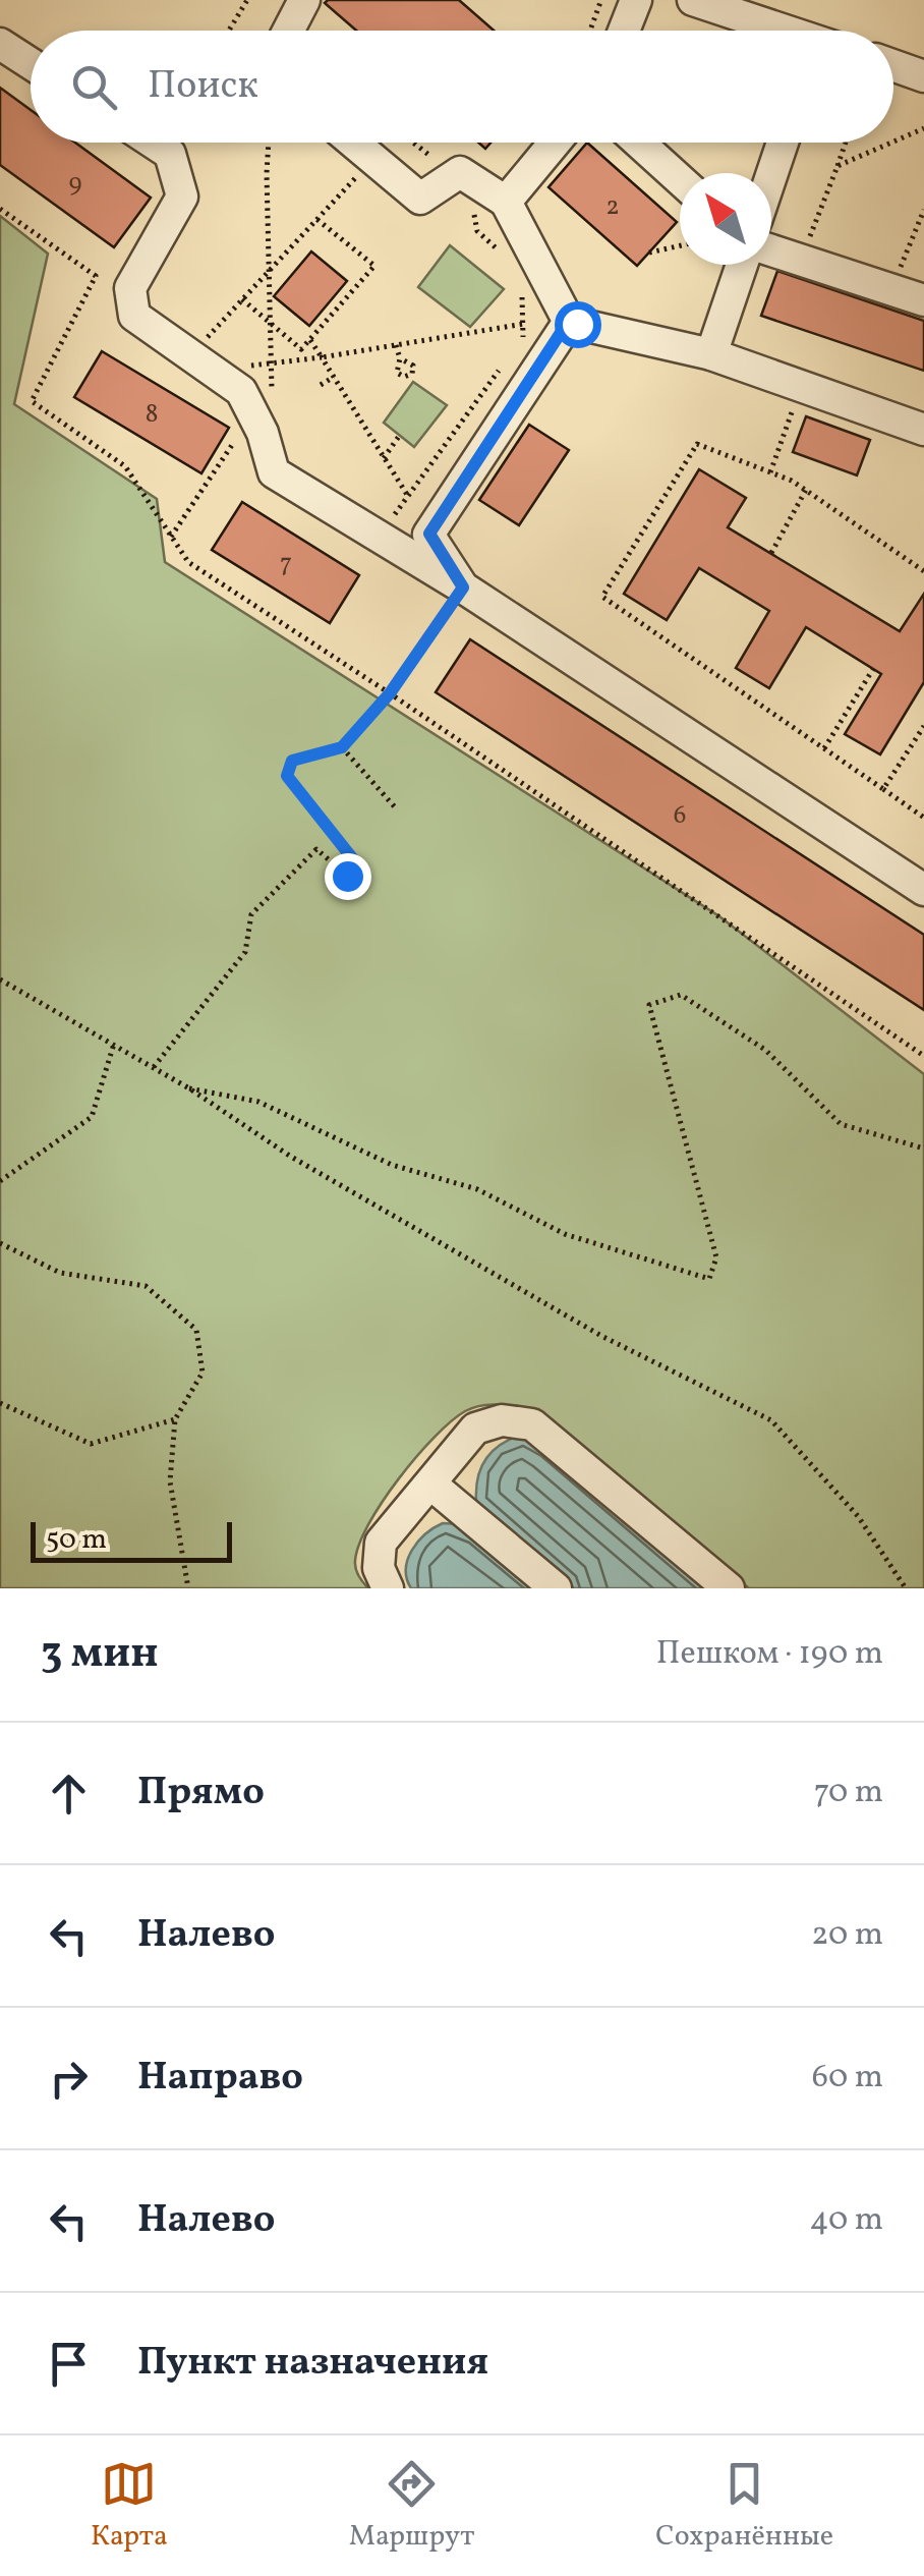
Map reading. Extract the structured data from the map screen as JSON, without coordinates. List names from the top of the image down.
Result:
{
  "house_numbers": [
    "9",
    "2",
    "8",
    "7",
    "6"
  ],
  "scale_bar": "50 m",
  "north": "top left",
  "page": {
    "search": "Поиск",
    "scale": "50 m",
    "heading": ["3 мин", "Пешком · 190 m"],
    "list": [
      ["Прямо", "70 m"],
      ["Налево", "20 m"],
      ["Направо", "60 m"],
      ["Налево", "40 m"],
      "Пункт назначения"
    ],
    "nav": ["Карта", "Маршрут", "Сохранённые"]
  }
}
